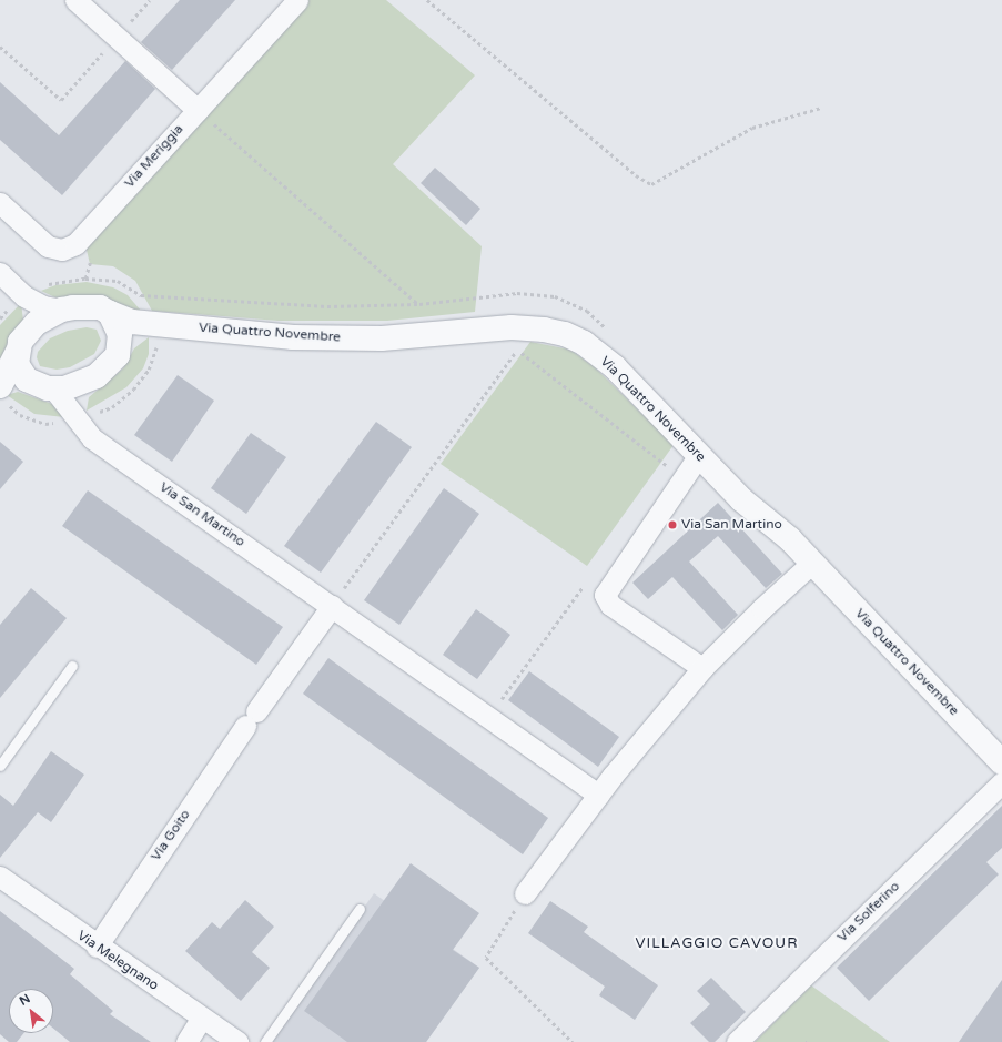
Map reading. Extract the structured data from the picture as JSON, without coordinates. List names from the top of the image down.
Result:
{
  "streets": {
    "street": [
      "Via Meriggia",
      "Via Quattro Novembre",
      "Via San Martino",
      "Via Goito",
      "Via Solferino",
      "Via Melegnano"
    ]
  },
  "crossings": [
    ["Via Quattro Novembre", "Via San Martino"],
    ["Via San Martino", "Via Goito"],
    ["Via Goito", "Via Melegnano"]
  ],
  "districts": ["VILLAGGIO CAVOUR"],
  "places": ["Via San Martino"],
  "north": "top left"
}
